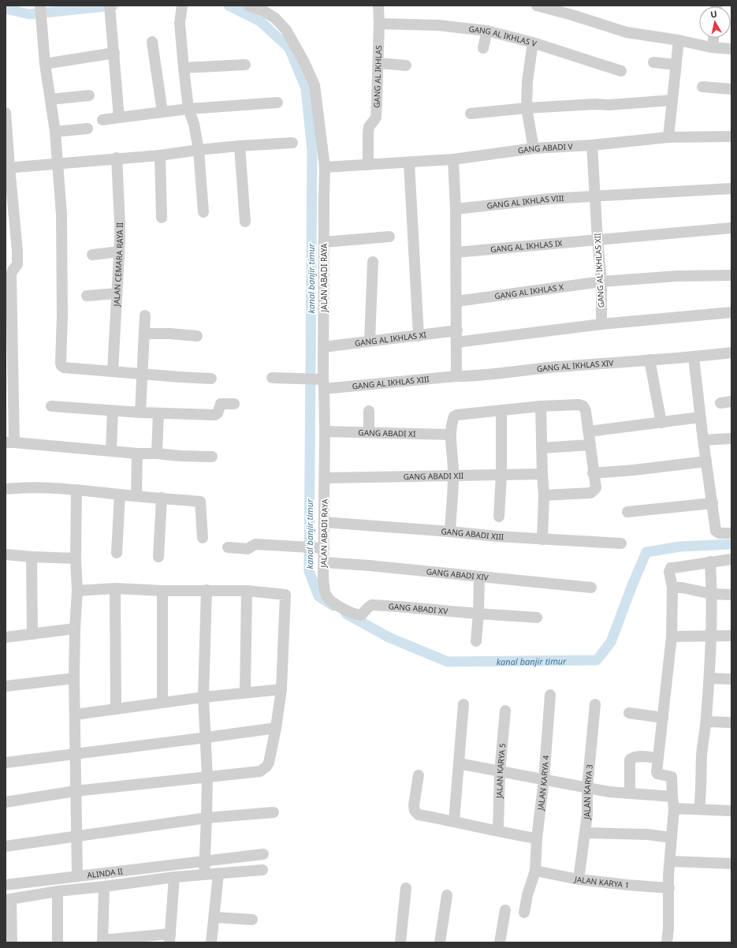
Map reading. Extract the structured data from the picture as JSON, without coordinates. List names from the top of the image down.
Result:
{
  "streets": {
    "street": [
      "GANG AL IKHLAS V",
      "GANG AL IKHLAS",
      "GANG ABADI V",
      "GANG AL IKHLAS VIII",
      "GANG AL IKHLAS IX",
      "JALAN CEMARA RAYA II",
      "GANG AL IKHLAS XII",
      "JALAN ABADI RAYA",
      "GANG AL IKHLAS X",
      "GANG AL IKHLAS XI",
      "GANG AL IKHLAS XIV",
      "GANG AL IKHLAS XIII",
      "GANG ABADI XI",
      "GANG ABADI XII",
      "GANG ABADI XIII",
      "GANG ABADI XIV",
      "GANG ABADI XV",
      "JALAN KARYA 5",
      "JALAN KARYA 4",
      "JALAN KARYA 3",
      "ALINDA II",
      "JALAN KARYA 1"
    ]
  },
  "crossings": [
    ["GANG AL IKHLAS V", "GANG AL IKHLAS"],
    ["GANG AL IKHLAS", "GANG ABADI V"],
    ["GANG ABADI V", "GANG AL IKHLAS XII"],
    ["GANG ABADI V", "JALAN ABADI RAYA"],
    ["GANG AL IKHLAS VIII", "GANG AL IKHLAS XII"],
    ["GANG AL IKHLAS IX", "GANG AL IKHLAS XII"],
    ["GANG AL IKHLAS XII", "GANG AL IKHLAS X"],
    ["JALAN ABADI RAYA", "GANG AL IKHLAS XI"],
    ["JALAN ABADI RAYA", "GANG AL IKHLAS XIII"],
    ["JALAN ABADI RAYA", "GANG ABADI XI"],
    ["JALAN ABADI RAYA", "GANG ABADI XII"],
    ["JALAN ABADI RAYA", "GANG ABADI XIII"],
    ["JALAN ABADI RAYA", "GANG ABADI XIV"],
    ["JALAN ABADI RAYA", "GANG ABADI XV"],
    ["GANG AL IKHLAS XIV", "GANG AL IKHLAS XIII"],
    ["JALAN KARYA 4", "JALAN KARYA 1"],
    ["JALAN KARYA 3", "JALAN KARYA 1"]
  ],
  "water": ["kanal banjir timur"],
  "north": "top"
}
